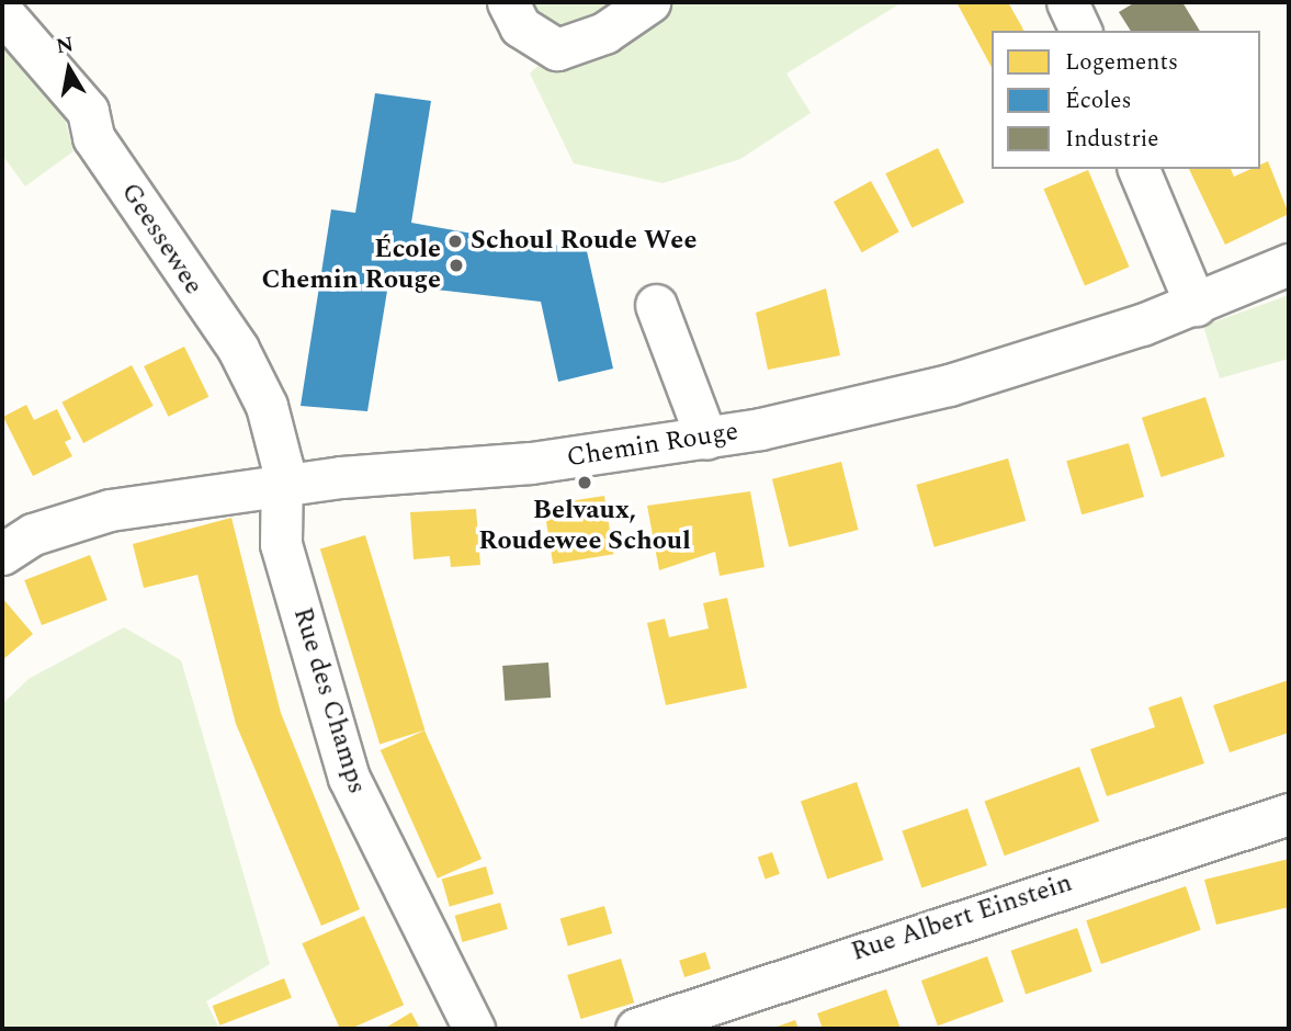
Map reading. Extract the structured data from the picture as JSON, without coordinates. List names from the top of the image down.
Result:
{
  "streets": {
    "street": [
      "Geessewee",
      "Chemin Rouge",
      "Rue des Champs",
      "Rue Albert Einstein"
    ]
  },
  "crossings": [
    ["Geessewee", "Chemin Rouge"],
    ["Geessewee", "Rue des Champs"],
    ["Chemin Rouge", "Rue des Champs"]
  ],
  "places": ["Schoul Roude Wee", "École Chemin Rouge", "Belvaux, Roudewee Schoul"],
  "legend": ["Logements", "Écoles", "Industrie"],
  "north": "top"
}
